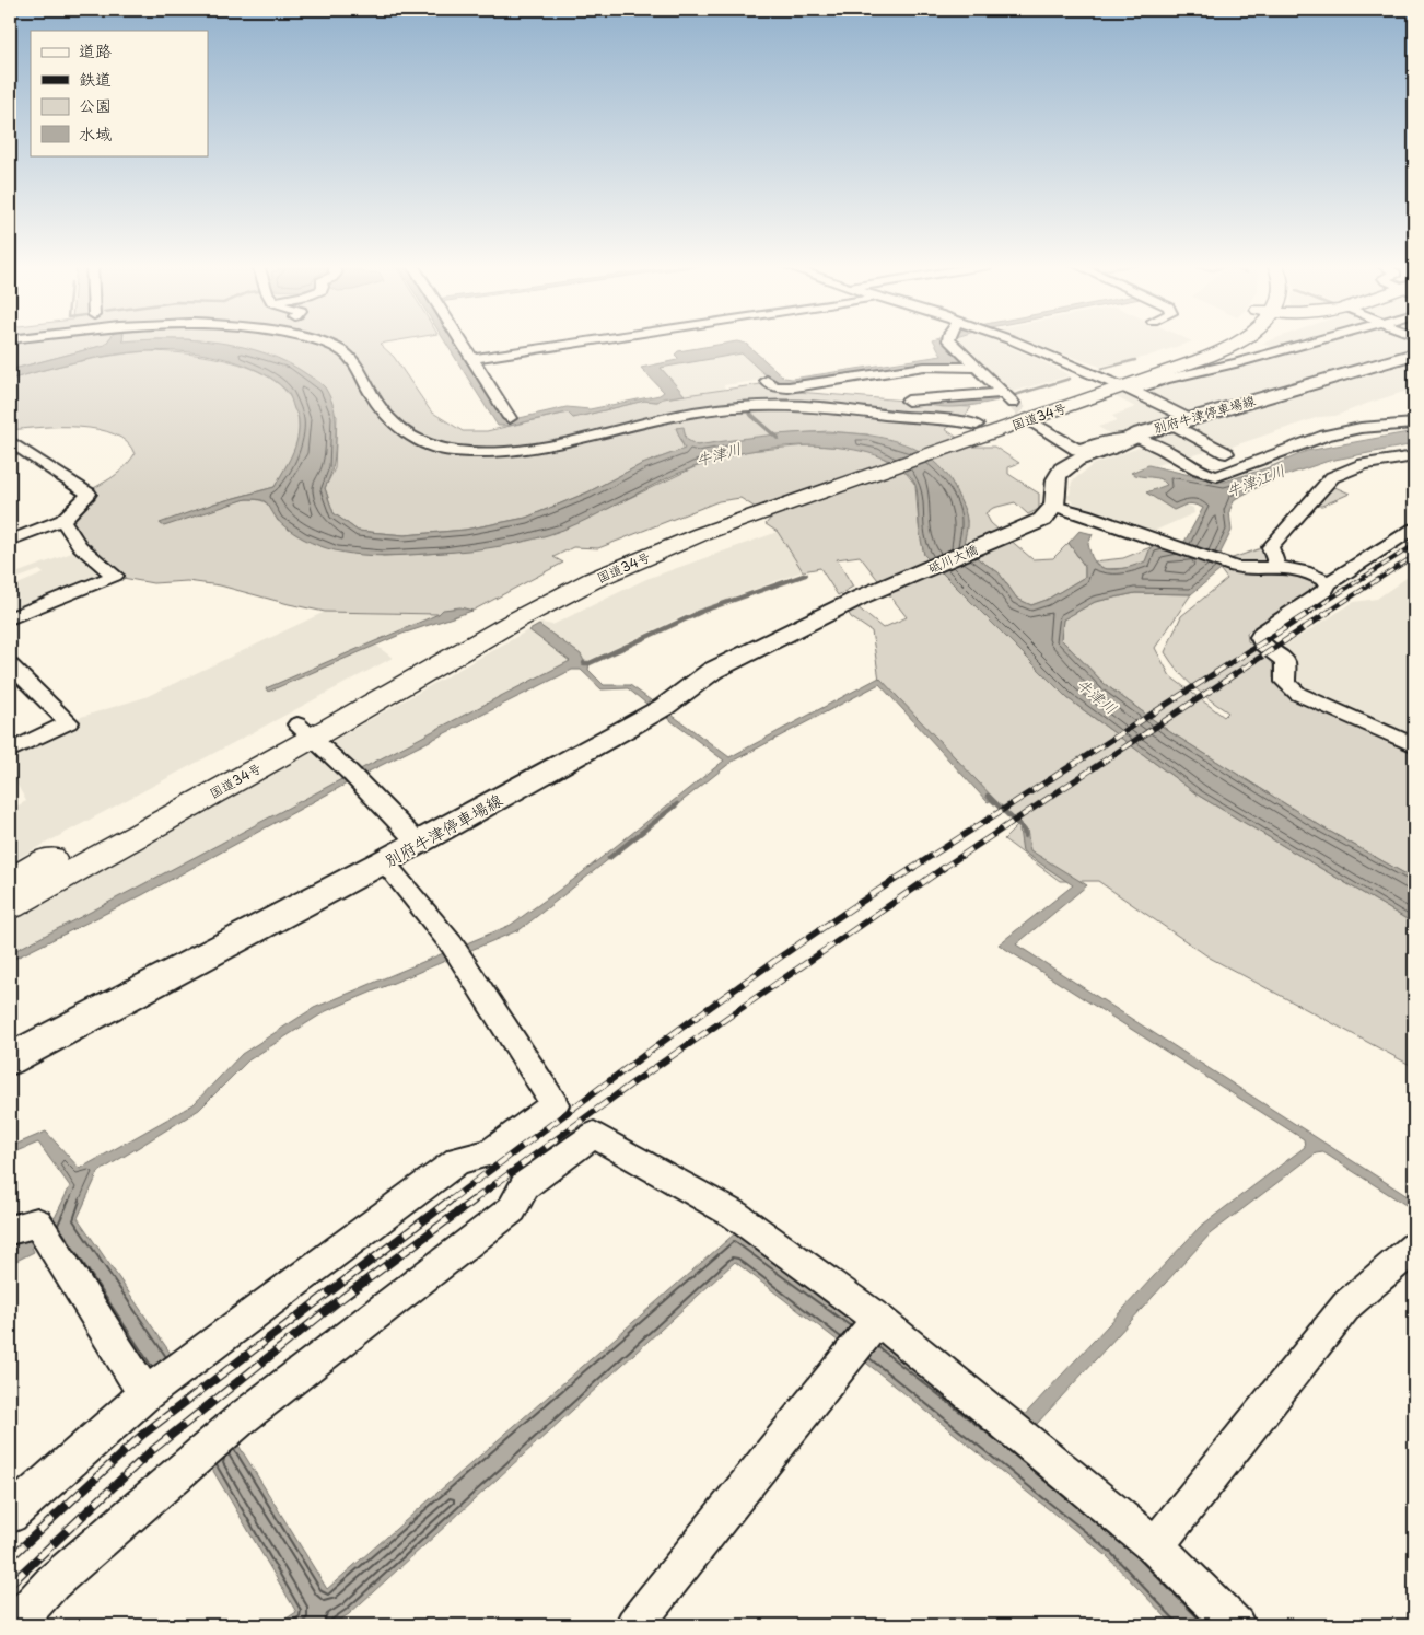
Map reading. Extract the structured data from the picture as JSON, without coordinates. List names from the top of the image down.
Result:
{
  "streets": {
    "highway": ["国道34号"],
    "main road": ["別府牛津停車場線", "砥川大橋"]
  },
  "crossings": [
    ["別府牛津停車場線", "砥川大橋"]
  ],
  "water": ["牛津川", "牛津江川"],
  "legend": [
    "道路",
    "鉄道",
    "公園",
    "水域"
  ]
}
